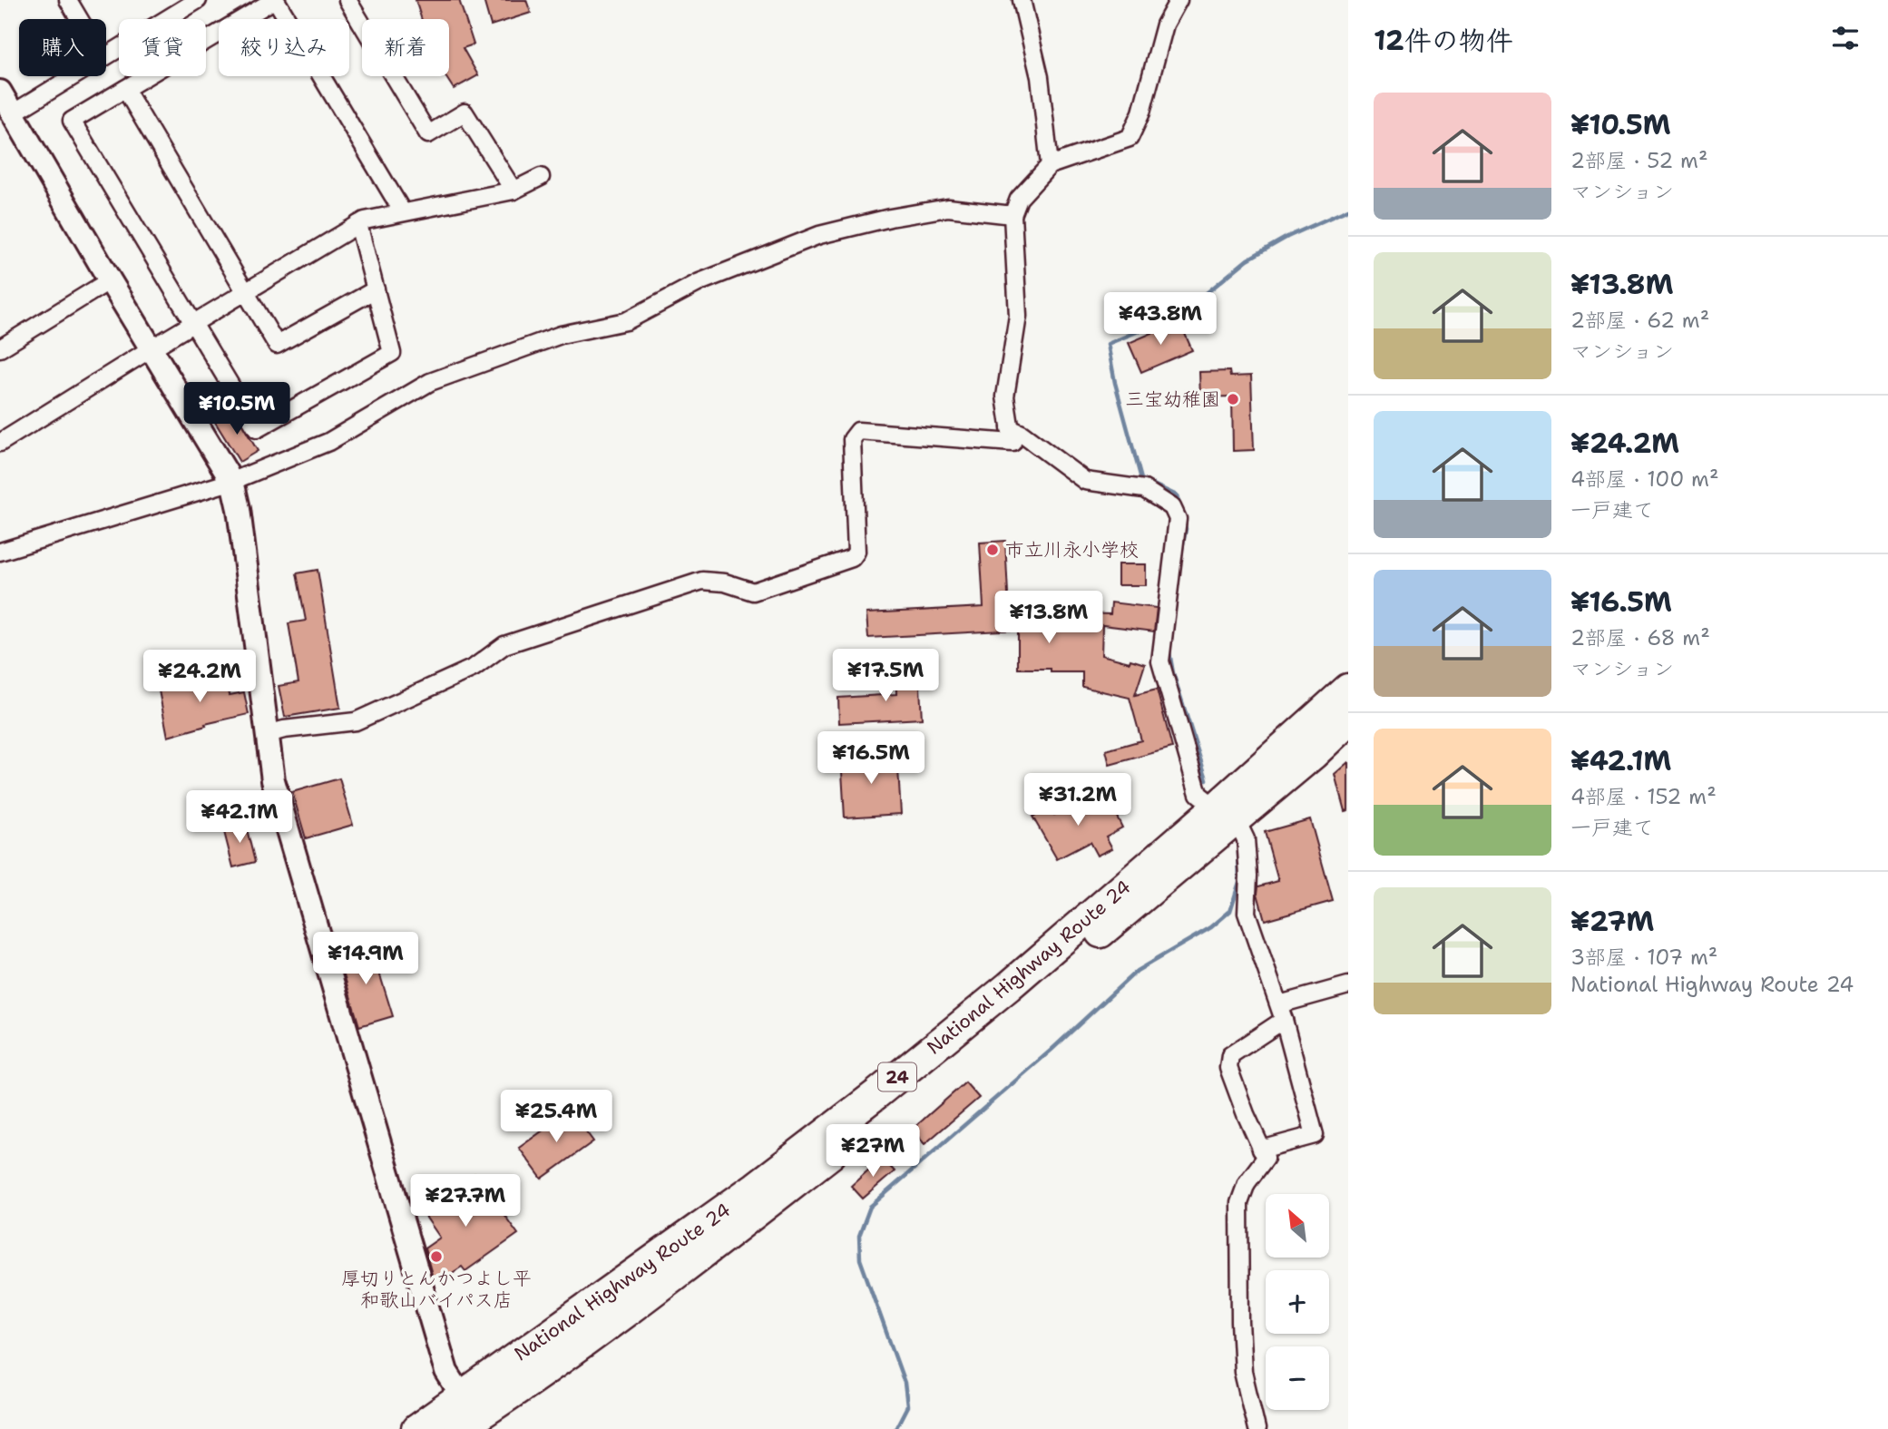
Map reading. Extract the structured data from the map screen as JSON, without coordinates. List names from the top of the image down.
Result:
{
  "streets": {
    "highway": ["National Highway Route 24", "24"]
  },
  "places": ["三宝幼稚園", "市立川永小学校", "厚切りとんかつよし平 和歌山バイパス店"],
  "north": "top left",
  "page": {
    "heading": "12件の物件",
    "chip": [
      "購入",
      "賃貸",
      "絞り込み",
      "新着"
    ],
    "list": [
      {
        "name": "¥10.5M",
        "note": "2部屋 · 52 m² · マンション"
      },
      {
        "name": "¥13.8M",
        "note": "2部屋 · 62 m² · マンション"
      },
      {
        "name": "¥24.2M",
        "note": "4部屋 · 100 m² · 一戸建て"
      },
      {
        "name": "¥16.5M",
        "note": "2部屋 · 68 m² · マンション"
      },
      {
        "name": "¥42.1M",
        "note": "4部屋 · 152 m² · 一戸建て"
      },
      {
        "name": "¥27M",
        "note": "3部屋 · 107 m² · National Highway Route 24"
      }
    ],
    "price": [
      "¥43.8M",
      "¥10.5M",
      "¥13.8M",
      "¥17.5M",
      "¥24.2M",
      "¥16.5M",
      "¥31.2M",
      "¥42.1M",
      "¥14.9M",
      "¥25.4M",
      "¥27M",
      "¥27.7M"
    ],
    "map_buttons": ["+", "−"]
  }
}
